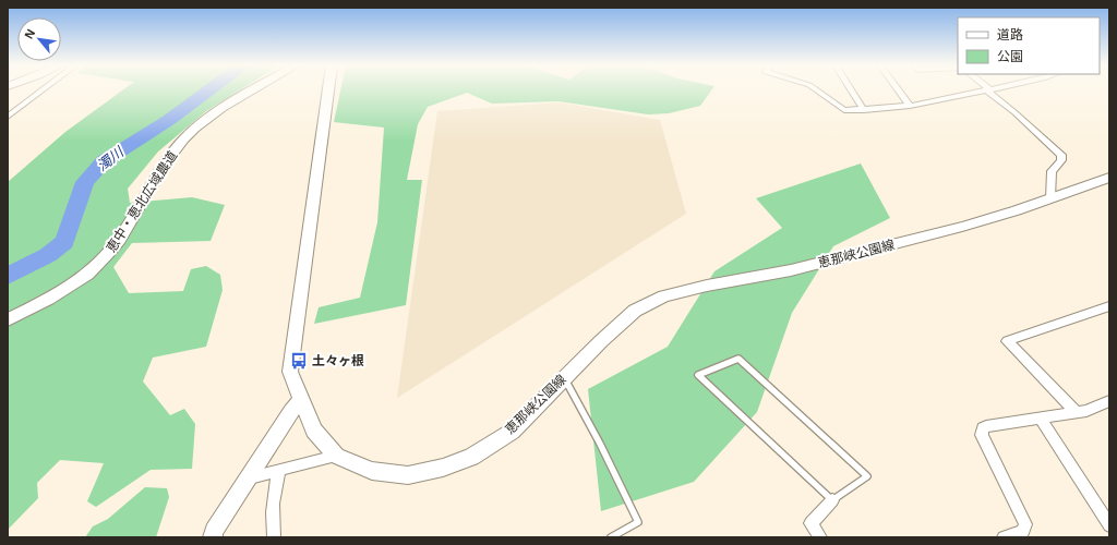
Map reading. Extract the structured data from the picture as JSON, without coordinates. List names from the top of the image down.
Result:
{
  "streets": {
    "main road": ["恵中・恵北広域農道", "恵那峡公園線"]
  },
  "water": ["濁川"],
  "places": {
    "bus stop": ["土々ヶ根"]
  },
  "legend": ["道路", "公園"],
  "north": "top left"
}
